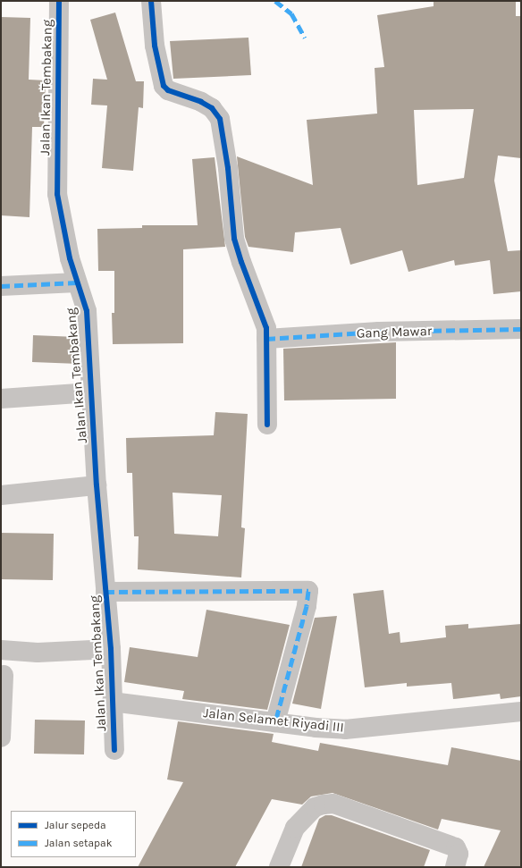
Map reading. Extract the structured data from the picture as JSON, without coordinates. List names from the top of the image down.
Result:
{
  "streets": {
    "street": ["Jalan Ikan Tembakang", "Gang Mawar", "Jalan Selamet Riyadi III"]
  },
  "crossings": [
    ["Jalan Ikan Tembakang", "Jalan Selamet Riyadi III"]
  ],
  "legend": ["Jalur sepeda", "Jalan setapak"]
}
